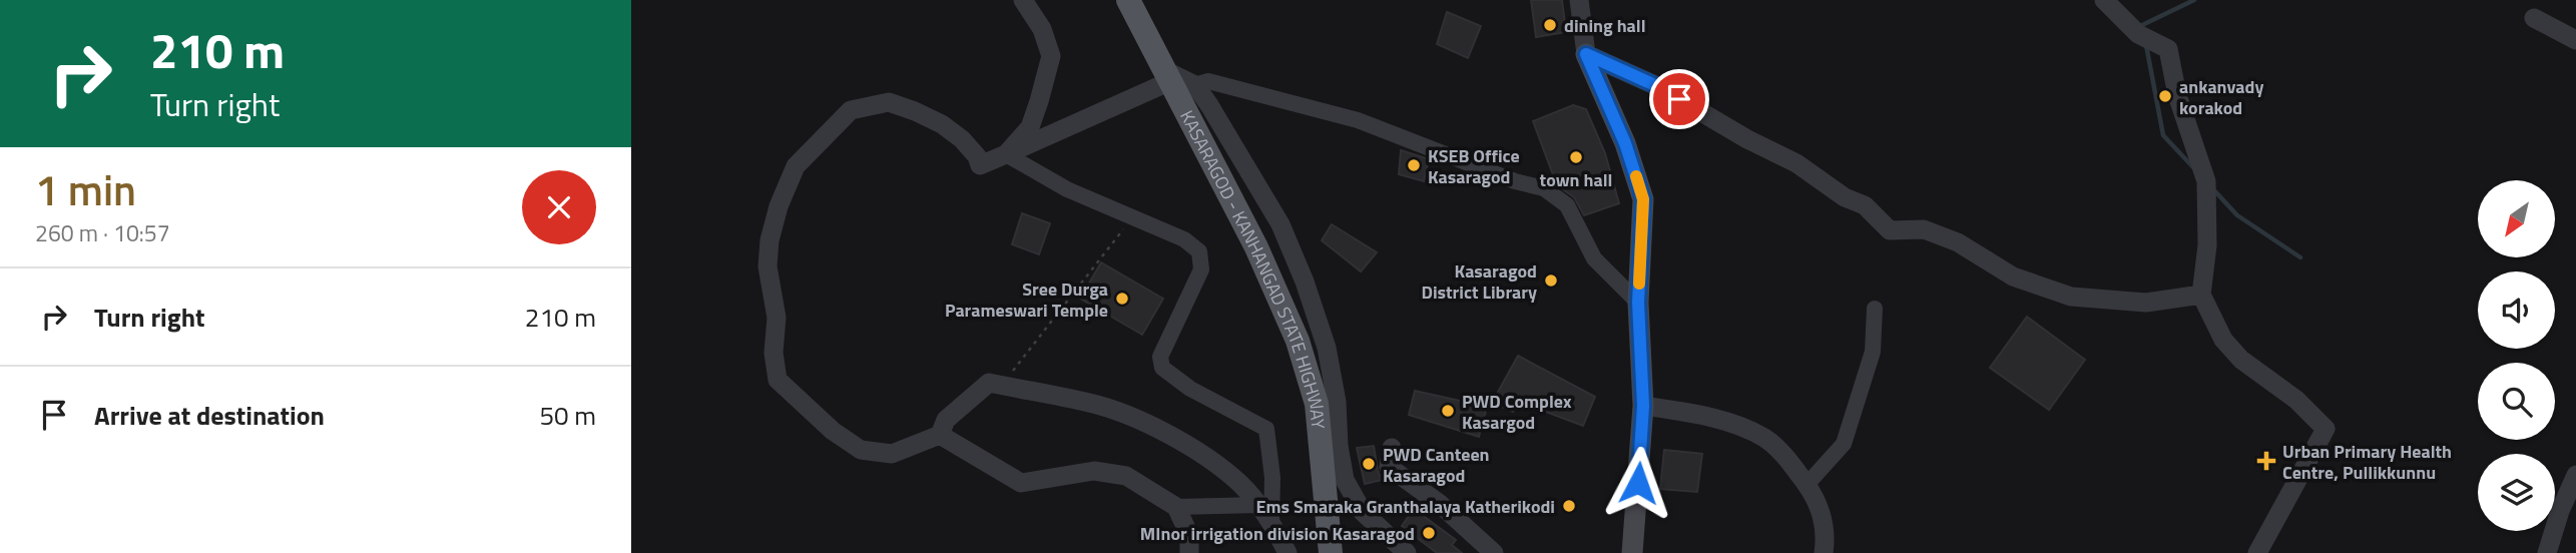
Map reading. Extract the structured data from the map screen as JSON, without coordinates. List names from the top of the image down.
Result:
{
  "streets": {
    "main road": ["KASARAGOD - KANHANGAD STATE HIGHWAY"]
  },
  "places": {
    "other": [
      "dining hall",
      "ankanvady korakod",
      "town hall",
      "KSEB Office Kasaragod",
      "Kasaragod District Library",
      "Sree Durga Parameswari Temple",
      "PWD Complex Kasargod",
      "PWD Canteen Kasaragod",
      "Ems Smaraka Granthalaya Katherikodi",
      "MInor irrigation division Kasaragod"
    ],
    "health": ["Urban Primary Health Centre, Pullikkunnu"]
  },
  "north": "bottom left",
  "page": {
    "turn": ["210 m", "Turn right"],
    "heading": ["1 min", "260 m · 10:57"],
    "list": [
      {
        "name": "Turn right",
        "value": "210 m"
      },
      {
        "name": "Arrive at destination",
        "value": "50 m"
      }
    ]
  }
}
